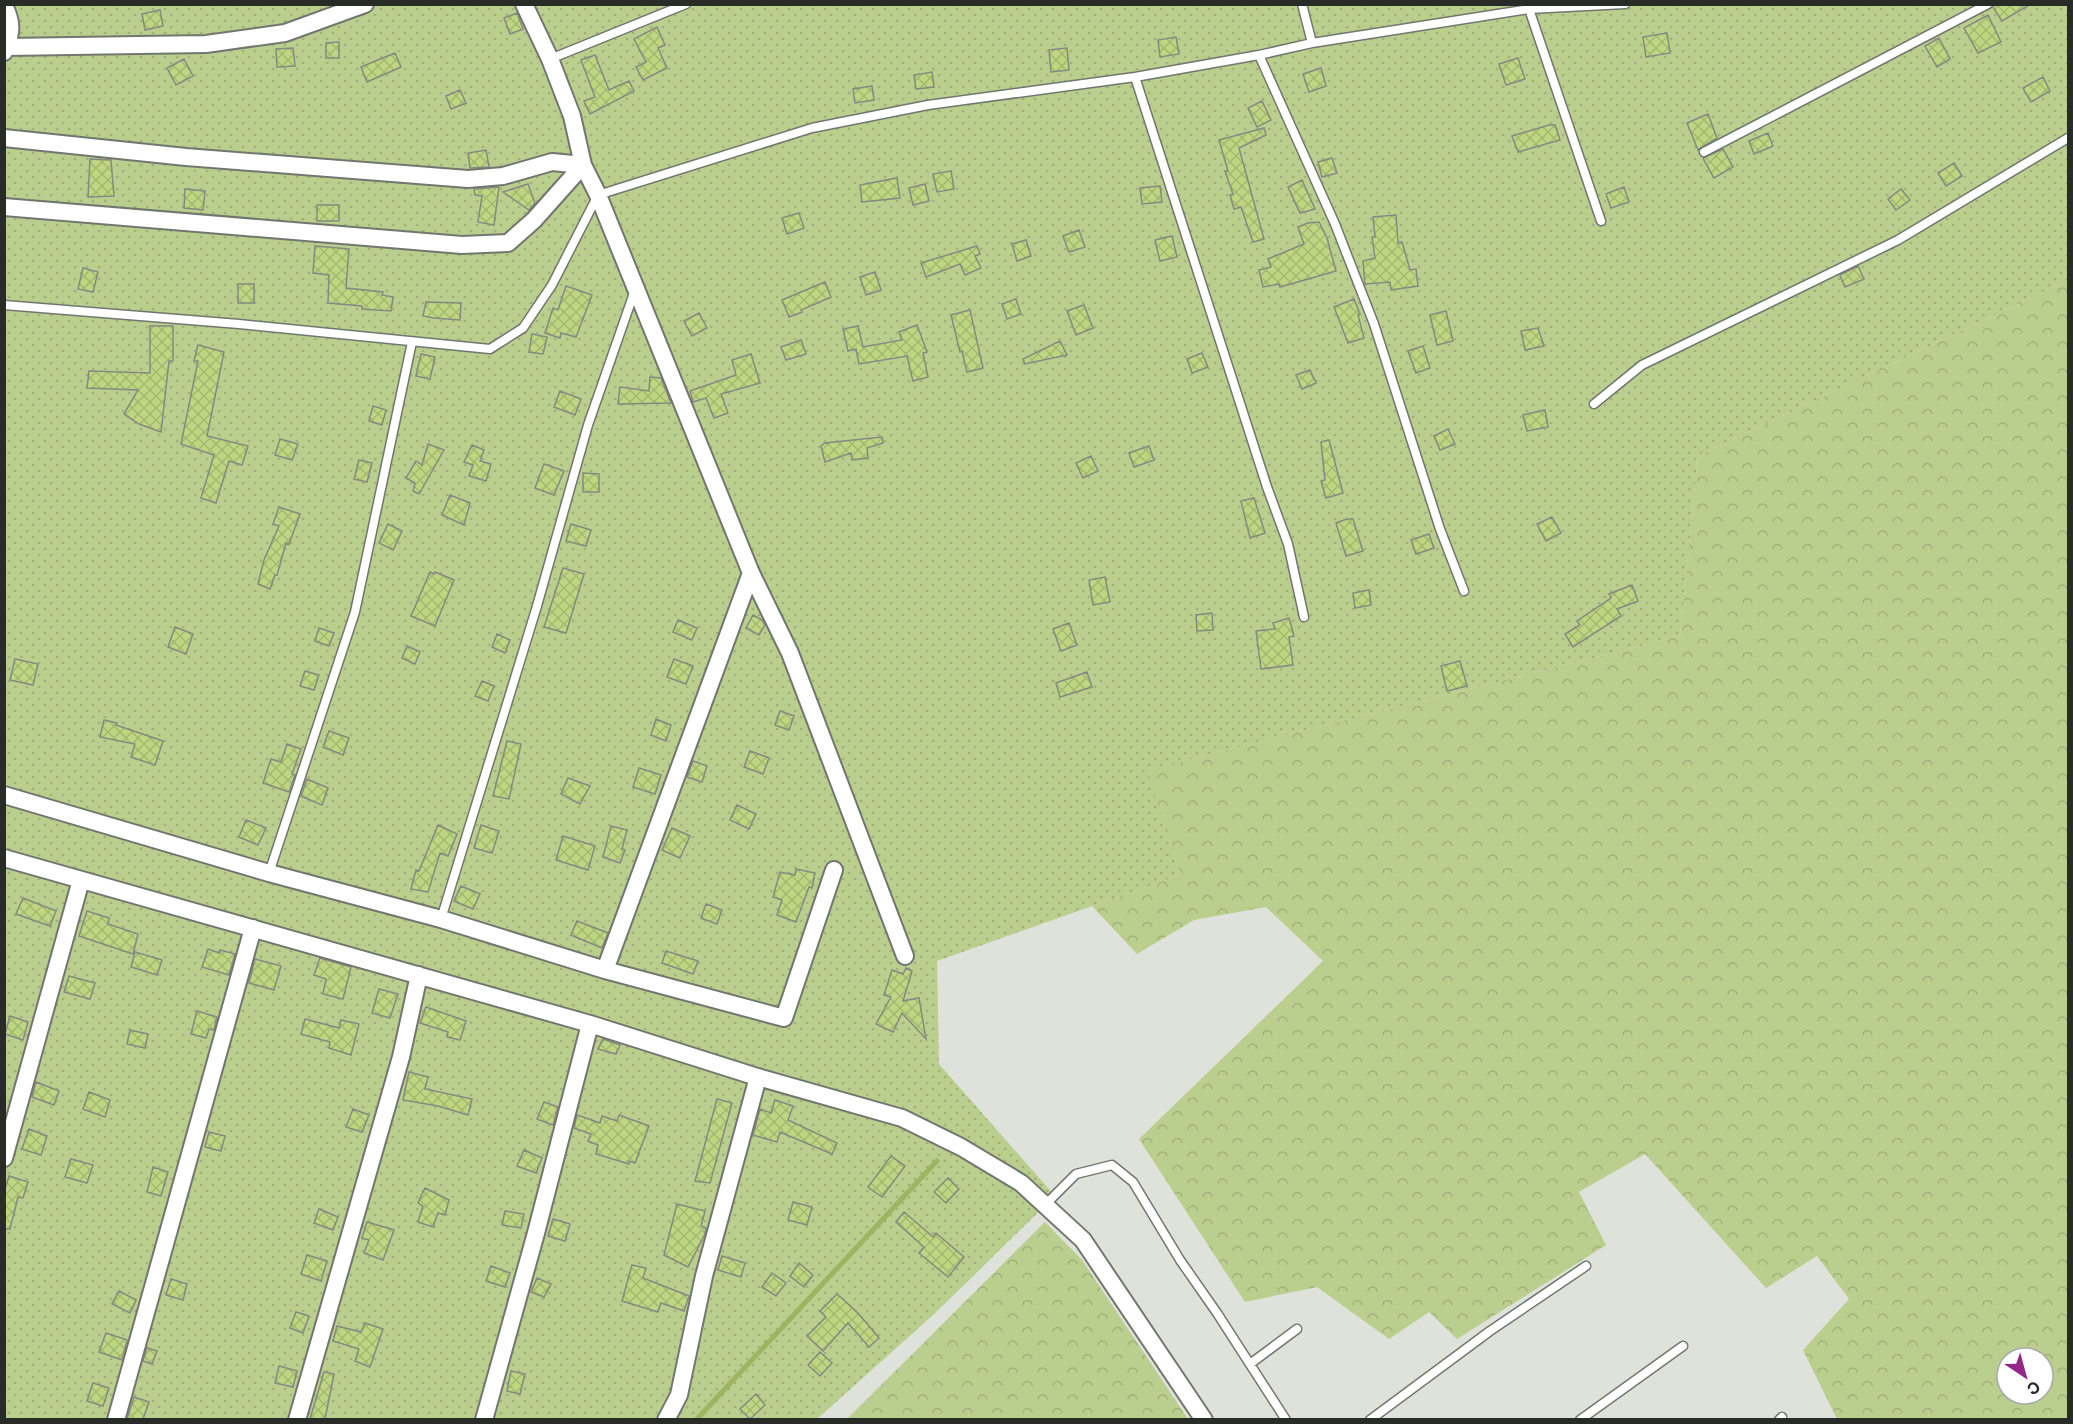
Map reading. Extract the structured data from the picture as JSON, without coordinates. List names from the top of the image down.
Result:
{
  "north": "bottom right"
}
